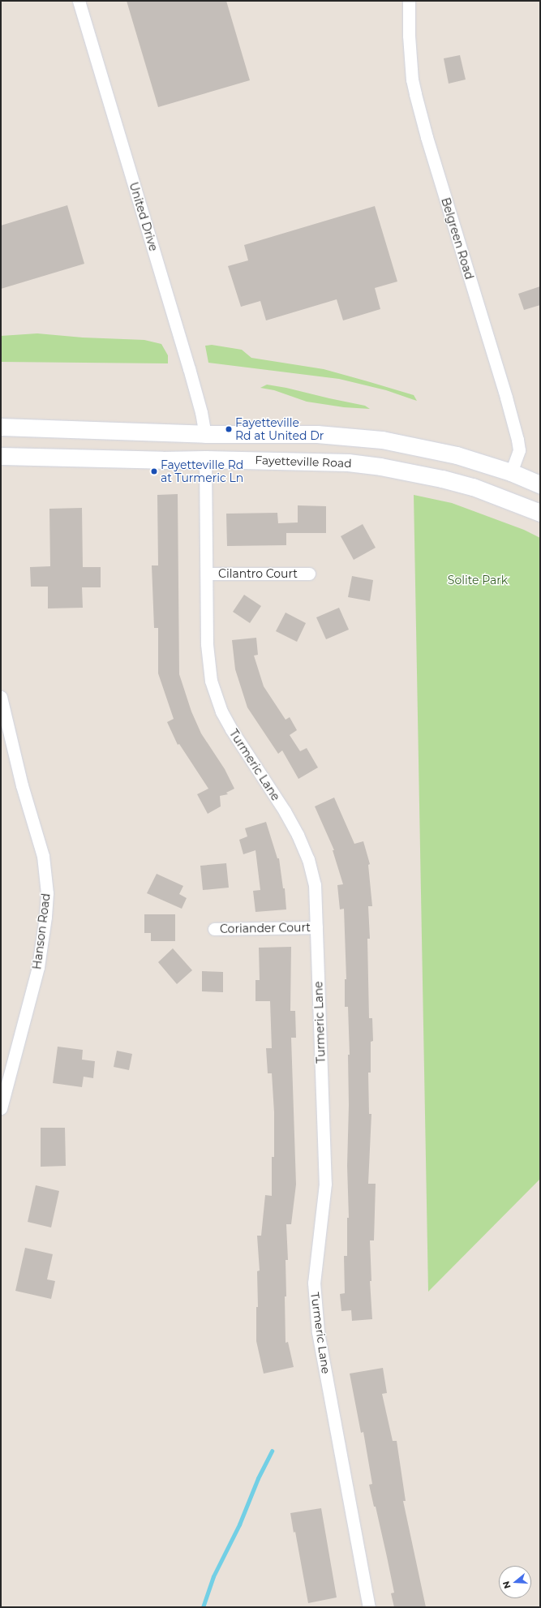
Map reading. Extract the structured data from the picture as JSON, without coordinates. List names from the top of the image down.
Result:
{
  "streets": {
    "main road": ["Fayetteville Road"],
    "street": [
      "United Drive",
      "Belgreen Road",
      "Cilantro Court",
      "Turmeric Lane",
      "Coriander Court",
      "Hanson Road"
    ]
  },
  "crossings": [
    ["Fayetteville Road", "Turmeric Lane"],
    ["Cilantro Court", "Turmeric Lane"],
    ["Turmeric Lane", "Coriander Court"]
  ],
  "parks": ["Solite Park"],
  "places": ["Fayetteville Rd at United Dr", "Fayetteville Rd at Turmeric Ln"],
  "north": "left"
}
